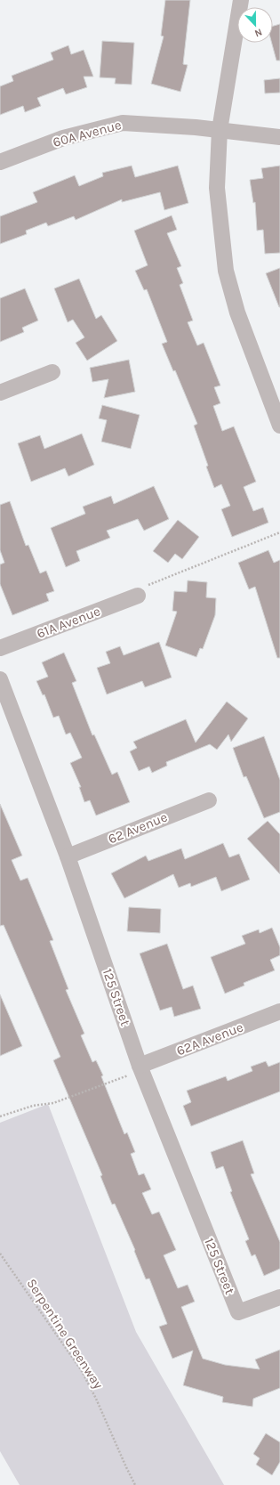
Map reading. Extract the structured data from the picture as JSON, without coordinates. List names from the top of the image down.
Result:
{
  "streets": {
    "street": [
      "60A Avenue",
      "61A Avenue",
      "62 Avenue",
      "125 Street",
      "62A Avenue"
    ],
    "path": ["Serpentine Greenway"]
  },
  "crossings": [
    ["62 Avenue", "125 Street"],
    ["125 Street", "62A Avenue"]
  ],
  "north": "bottom"
}
